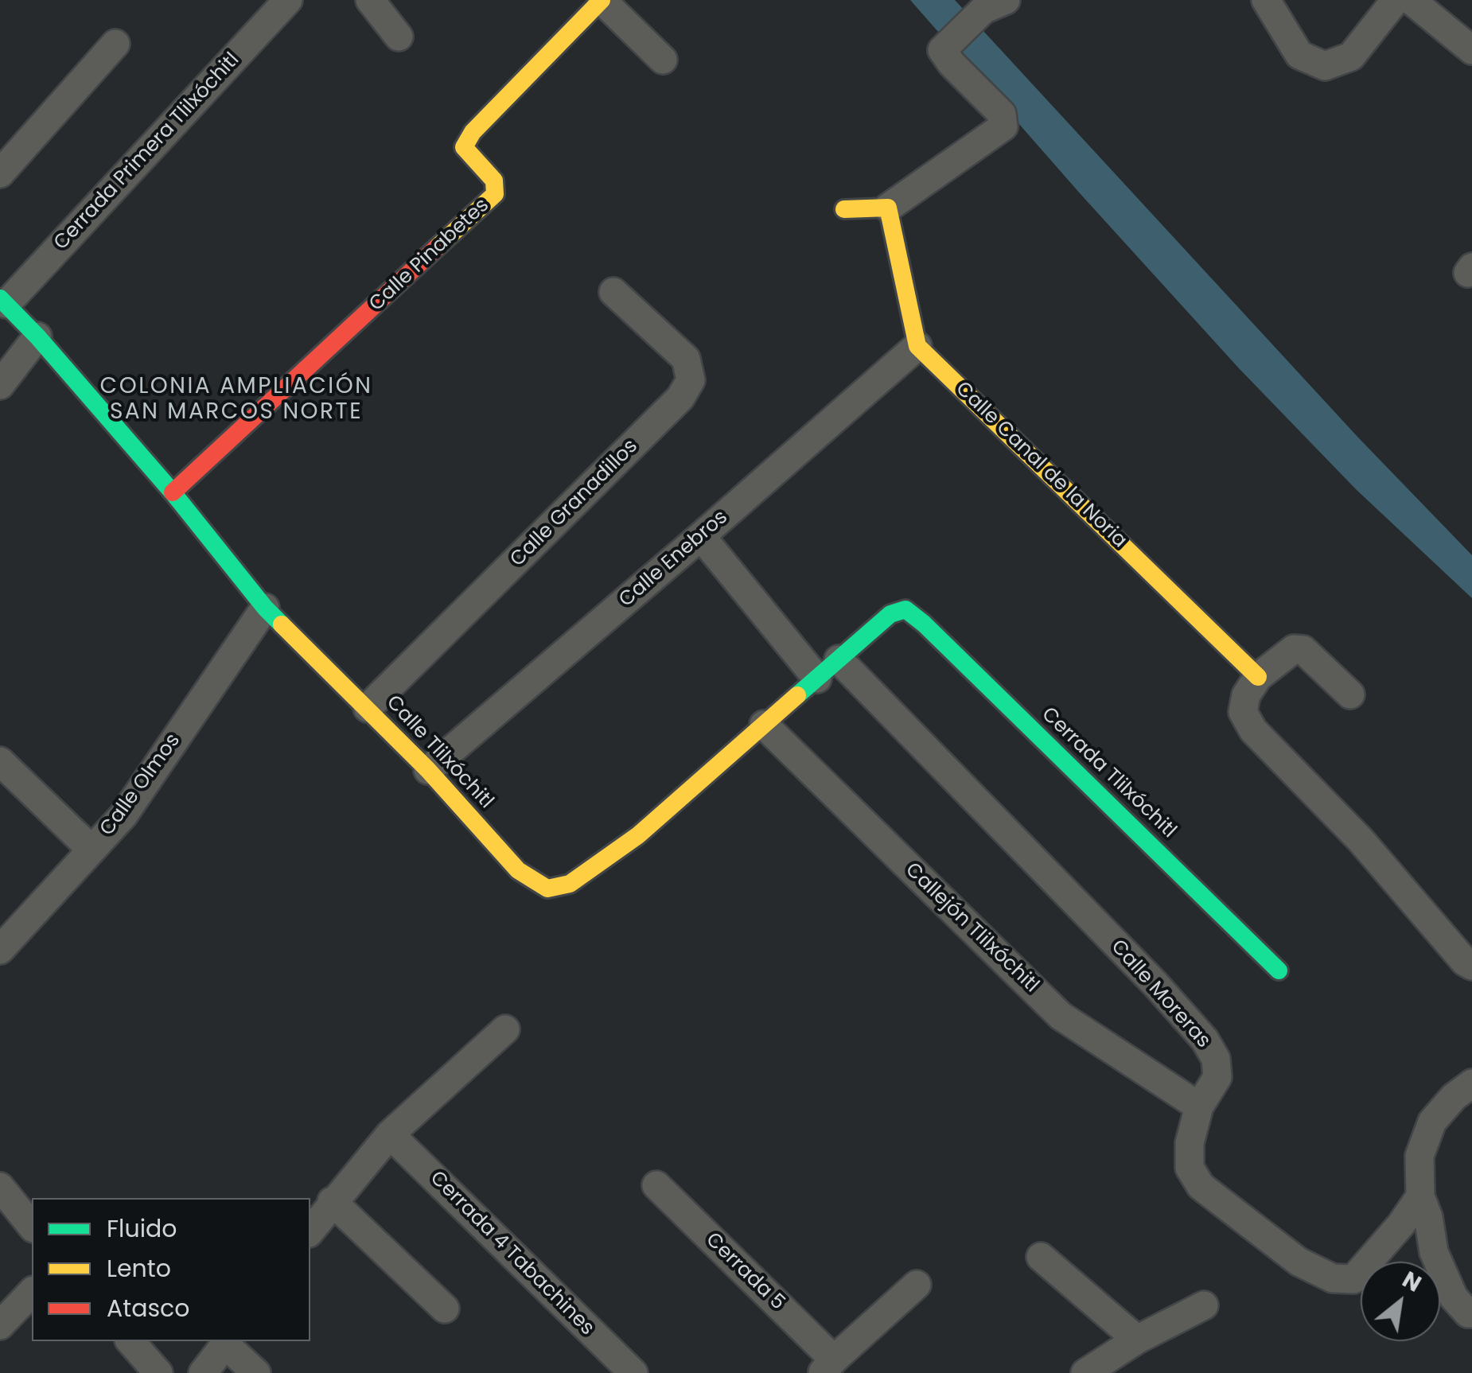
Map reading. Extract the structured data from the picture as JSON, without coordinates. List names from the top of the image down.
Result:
{
  "streets": {
    "street": [
      "Cerrada Primera Tlilxóchitl",
      "Calle Pinabetes",
      "Calle Canal de la Noria",
      "Calle Granadillos",
      "Calle Enebros",
      "Calle Tlilxóchitl",
      "Cerrada Tlilxóchitl",
      "Calle Olmos",
      "Callejón Tlilxóchitl",
      "Calle Moreras",
      "Cerrada 4 Tabachines",
      "Cerrada 5"
    ]
  },
  "crossings": [
    ["Cerrada Primera Tlilxóchitl", "Calle Tlilxóchitl"],
    ["Calle Pinabetes", "Calle Tlilxóchitl"],
    ["Calle Canal de la Noria", "Calle Enebros"],
    ["Calle Granadillos", "Calle Tlilxóchitl"],
    ["Calle Enebros", "Calle Tlilxóchitl"],
    ["Calle Tlilxóchitl", "Cerrada Tlilxóchitl"],
    ["Calle Tlilxóchitl", "Calle Olmos"],
    ["Calle Tlilxóchitl", "Callejón Tlilxóchitl"],
    ["Calle Tlilxóchitl", "Calle Moreras"],
    ["Callejón Tlilxóchitl", "Calle Moreras"]
  ],
  "districts": ["COLONIA AMPLIACIÓN SAN MARCOS NORTE"],
  "legend": ["Fluido", "Lento", "Atasco"],
  "north": "top right"
}
